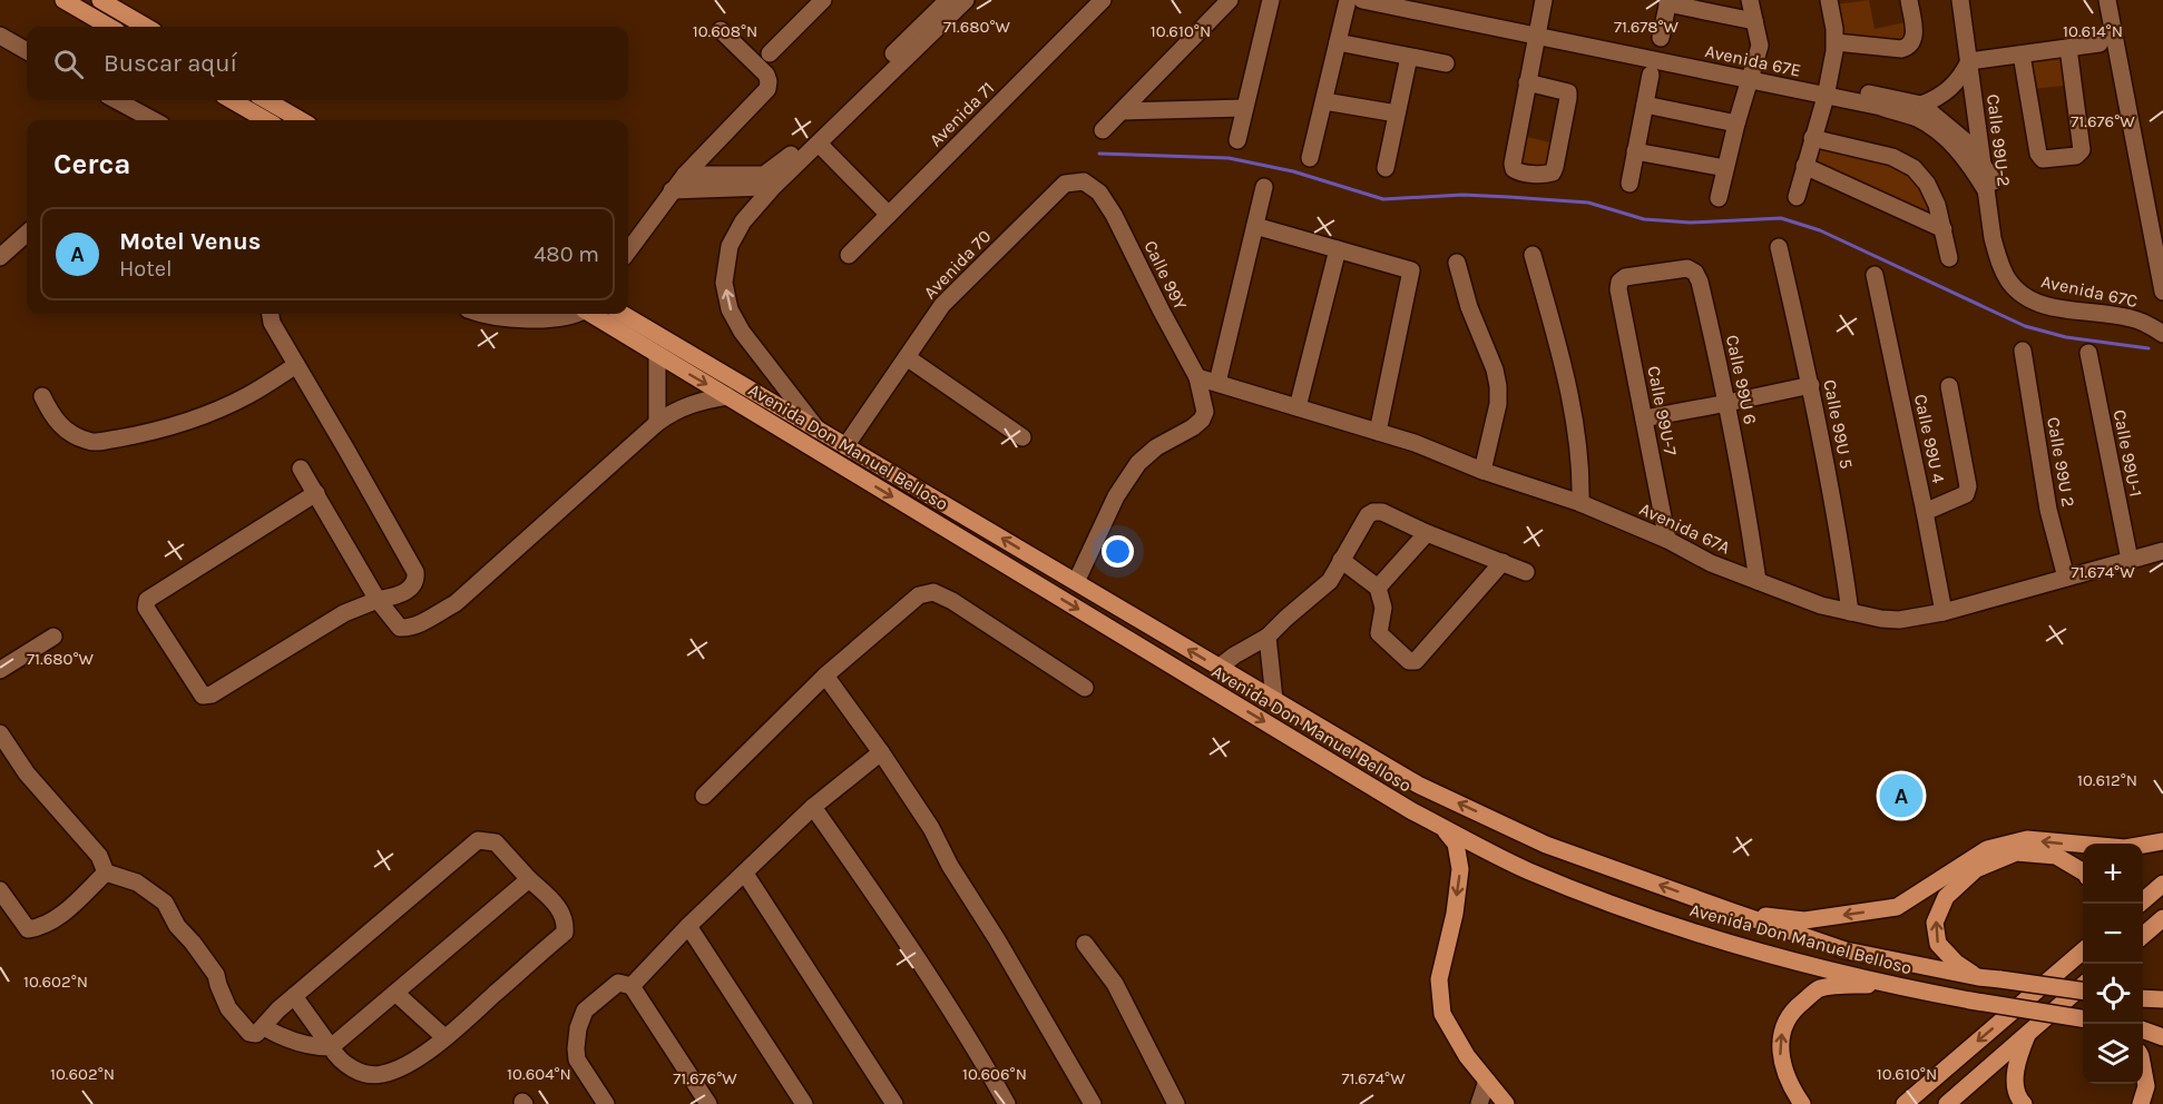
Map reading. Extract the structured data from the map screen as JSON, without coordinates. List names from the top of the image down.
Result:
{
  "streets": {
    "main road": ["Avenida Don Manuel Belloso"],
    "street": [
      "Avenida 67E",
      "Avenida 71",
      "Calle 99U-2",
      "Avenida 70",
      "Calle 99Y",
      "Avenida 67C",
      "Calle 99U 6",
      "Calle 99U-7",
      "Calle 99U 5",
      "Calle 99U 4",
      "Calle 99U-1",
      "Calle 99U 2",
      "Avenida 67A"
    ]
  },
  "crossings": [
    ["Avenida 67E", "Calle 99U-2"],
    ["Calle 99U-2", "Avenida 67C"],
    ["Avenida 70", "Calle 99Y"],
    ["Avenida 70", "Avenida Don Manuel Belloso"],
    ["Calle 99Y", "Avenida Don Manuel Belloso"],
    ["Calle 99Y", "Avenida 67A"],
    ["Calle 99U 6", "Calle 99U-7"],
    ["Calle 99U 6", "Avenida 67A"],
    ["Calle 99U-7", "Avenida 67A"],
    ["Calle 99U 5", "Avenida 67A"],
    ["Calle 99U 4", "Avenida 67A"],
    ["Calle 99U-1", "Avenida 67A"],
    ["Calle 99U 2", "Avenida 67A"]
  ],
  "page": {
    "search": "Buscar aquí",
    "heading": "Cerca",
    "list": [
      {
        "mark": "A",
        "name": "Motel Venus",
        "note": "Hotel",
        "value": "480 m"
      }
    ],
    "pins": "A",
    "map_buttons": ["+", "−"]
  },
  "coordinates": [
    "71.680°W",
    "71.678°W",
    "10.614°N",
    "10.608°N",
    "10.610°N",
    "71.676°W",
    "71.674°W",
    "10.612°N",
    "10.602°N",
    "10.604°N",
    "10.606°N"
  ]
}
